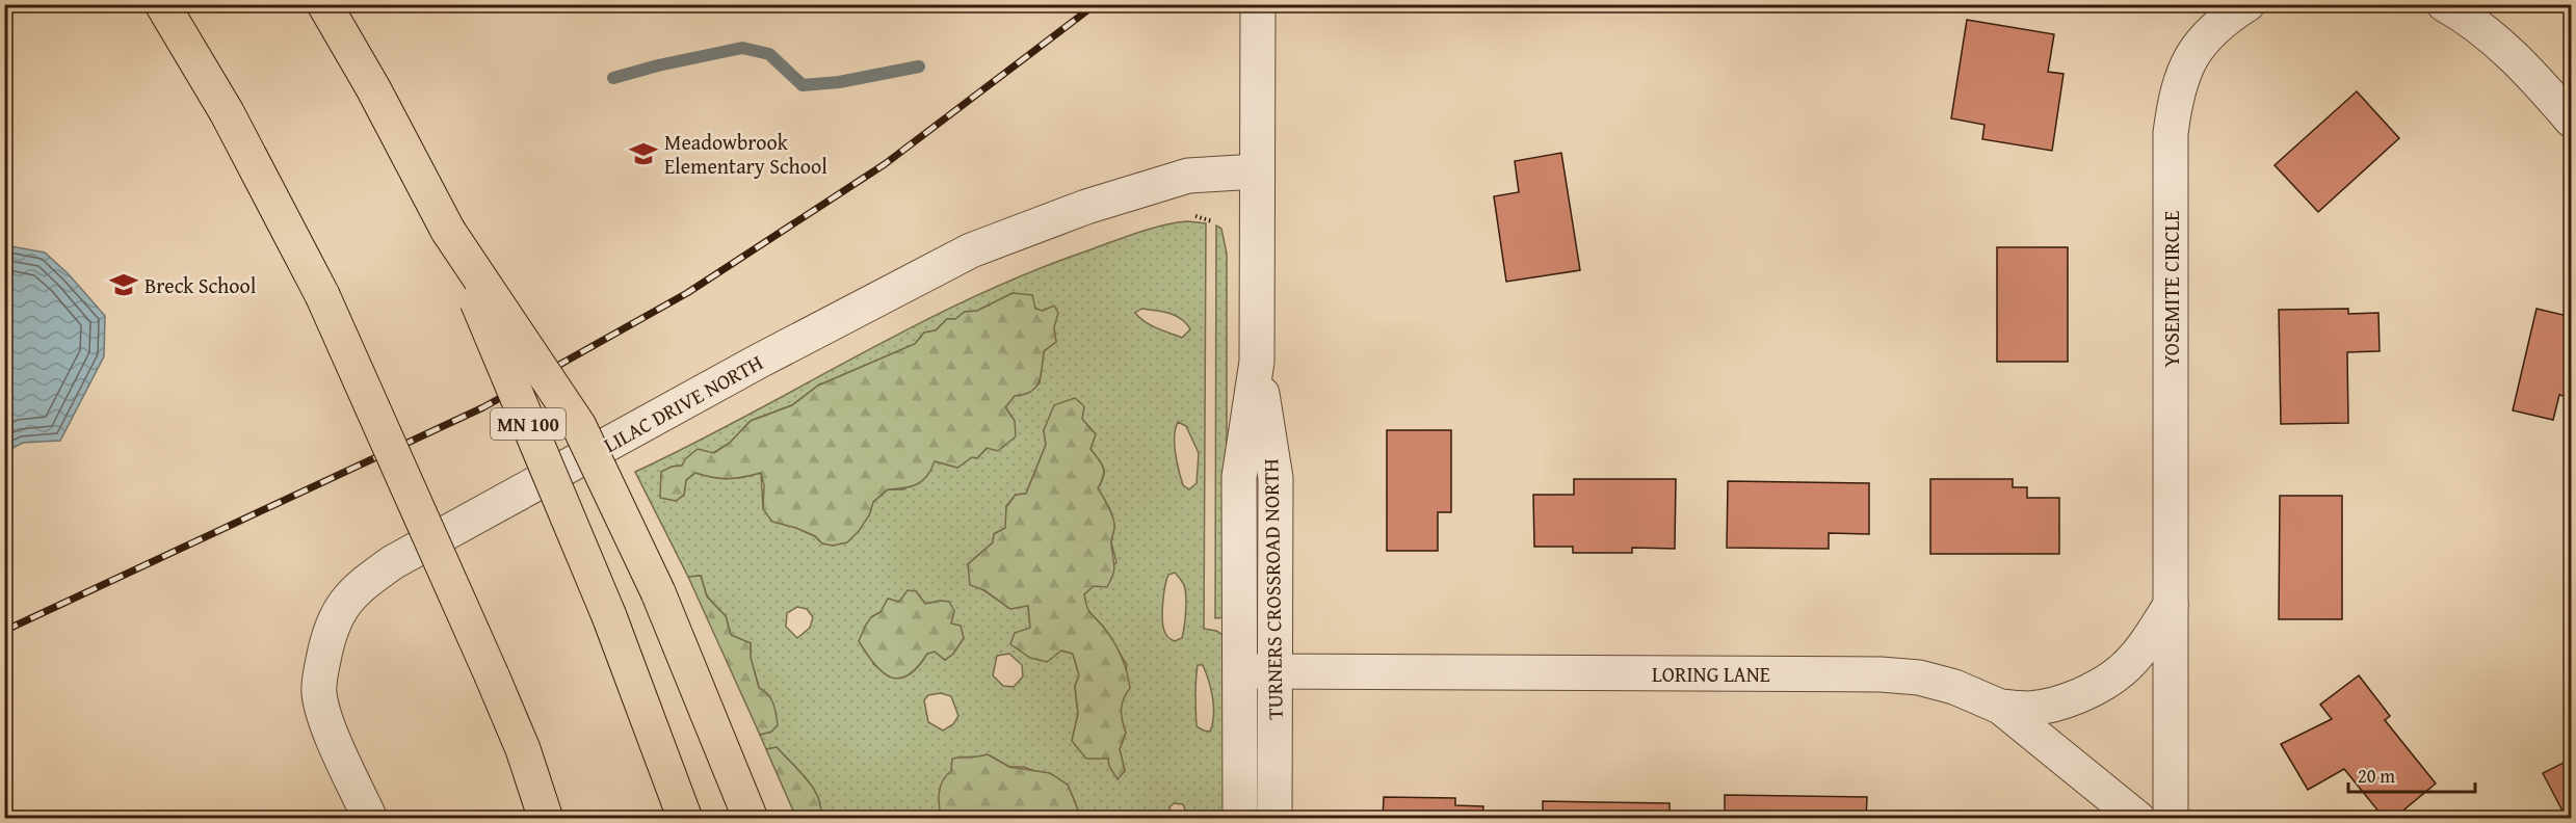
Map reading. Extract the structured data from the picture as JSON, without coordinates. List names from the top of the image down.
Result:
{
  "streets": {
    "highway": ["MN 100"],
    "street": [
      "YOSEMITE CIRCLE",
      "LILAC DRIVE NORTH",
      "TURNERS CROSSROAD NORTH",
      "LORING LANE"
    ]
  },
  "crossings": [
    ["LILAC DRIVE NORTH", "TURNERS CROSSROAD NORTH"],
    ["TURNERS CROSSROAD NORTH", "LORING LANE"]
  ],
  "places": {
    "school or university": ["Meadowbrook Elementary School", "Breck School"]
  },
  "scale_bar": "20 m"
}
